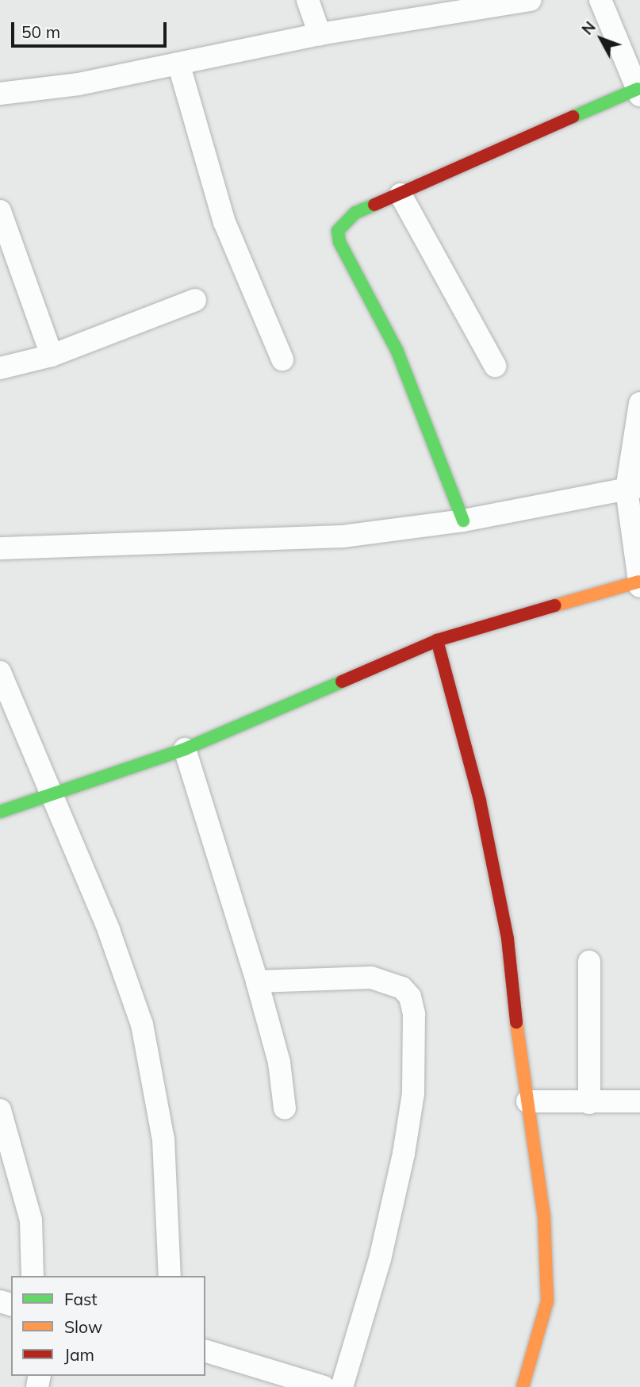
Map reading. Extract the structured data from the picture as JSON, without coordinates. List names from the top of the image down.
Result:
{
  "legend": ["Fast", "Slow", "Jam"],
  "scale_bar": "50 m",
  "north": "top left"
}
